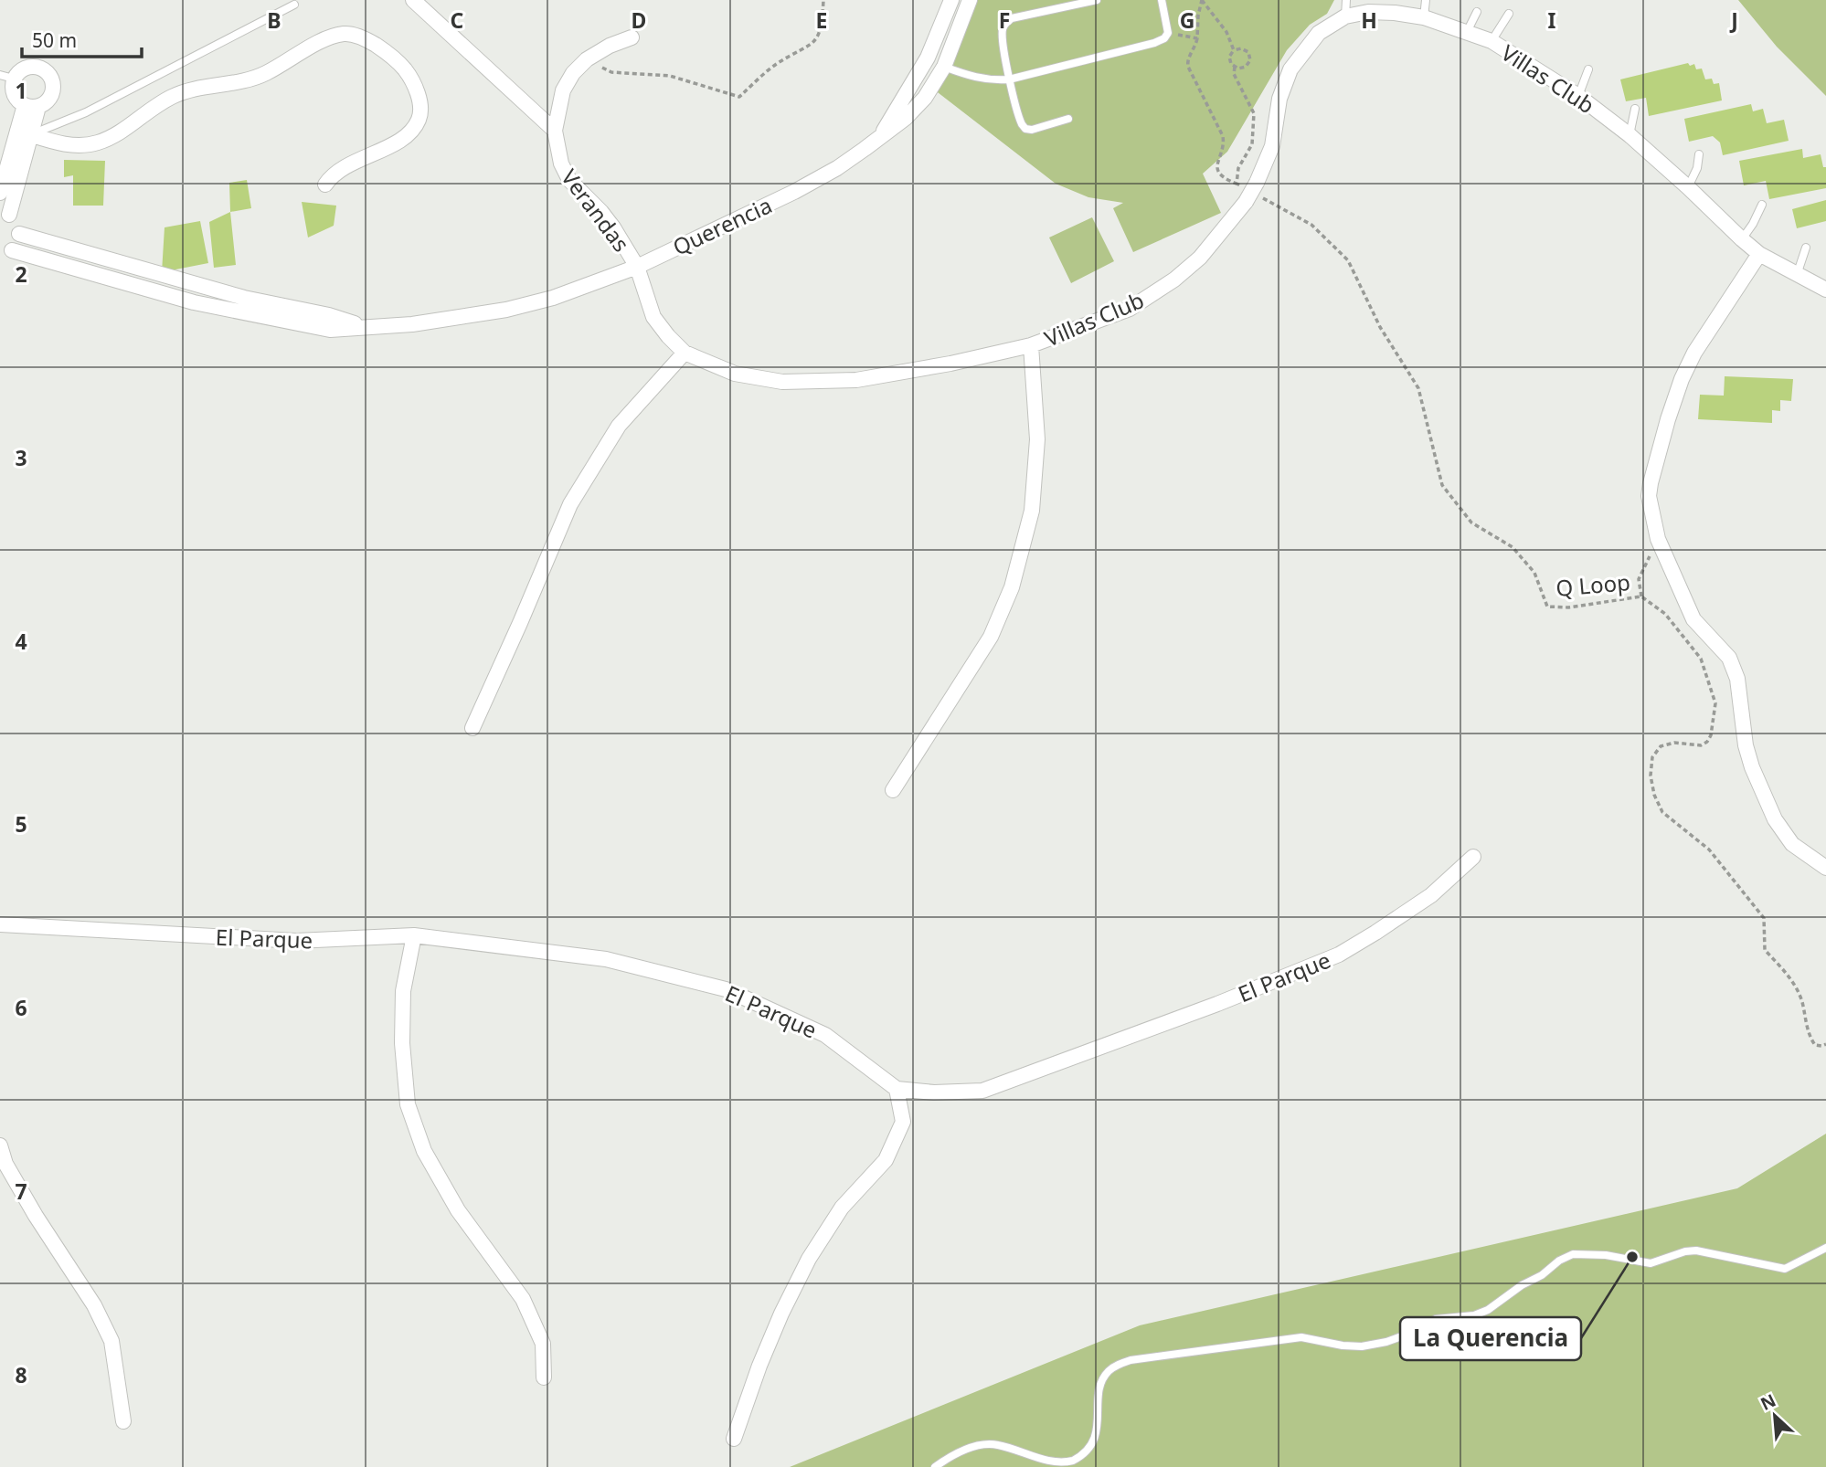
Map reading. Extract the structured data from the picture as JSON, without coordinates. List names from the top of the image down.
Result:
{
  "streets": {
    "street": [
      "Villas Club",
      "Verandas",
      "Querencia",
      "El Parque"
    ],
    "path": ["Q Loop"]
  },
  "crossings": [
    ["Villas Club", "Verandas"],
    ["Villas Club", "Querencia"],
    ["Villas Club", "Q Loop"],
    ["Verandas", "Querencia"]
  ],
  "places": ["La Querencia"],
  "scale_bar": "50 m",
  "north": "top left",
  "grid": {
    "columns": [
      "B",
      "C",
      "D",
      "E",
      "F",
      "G",
      "H",
      "I",
      "J"
    ],
    "rows": [
      "1",
      "2",
      "3",
      "4",
      "5",
      "6",
      "7",
      "8"
    ]
  }
}
